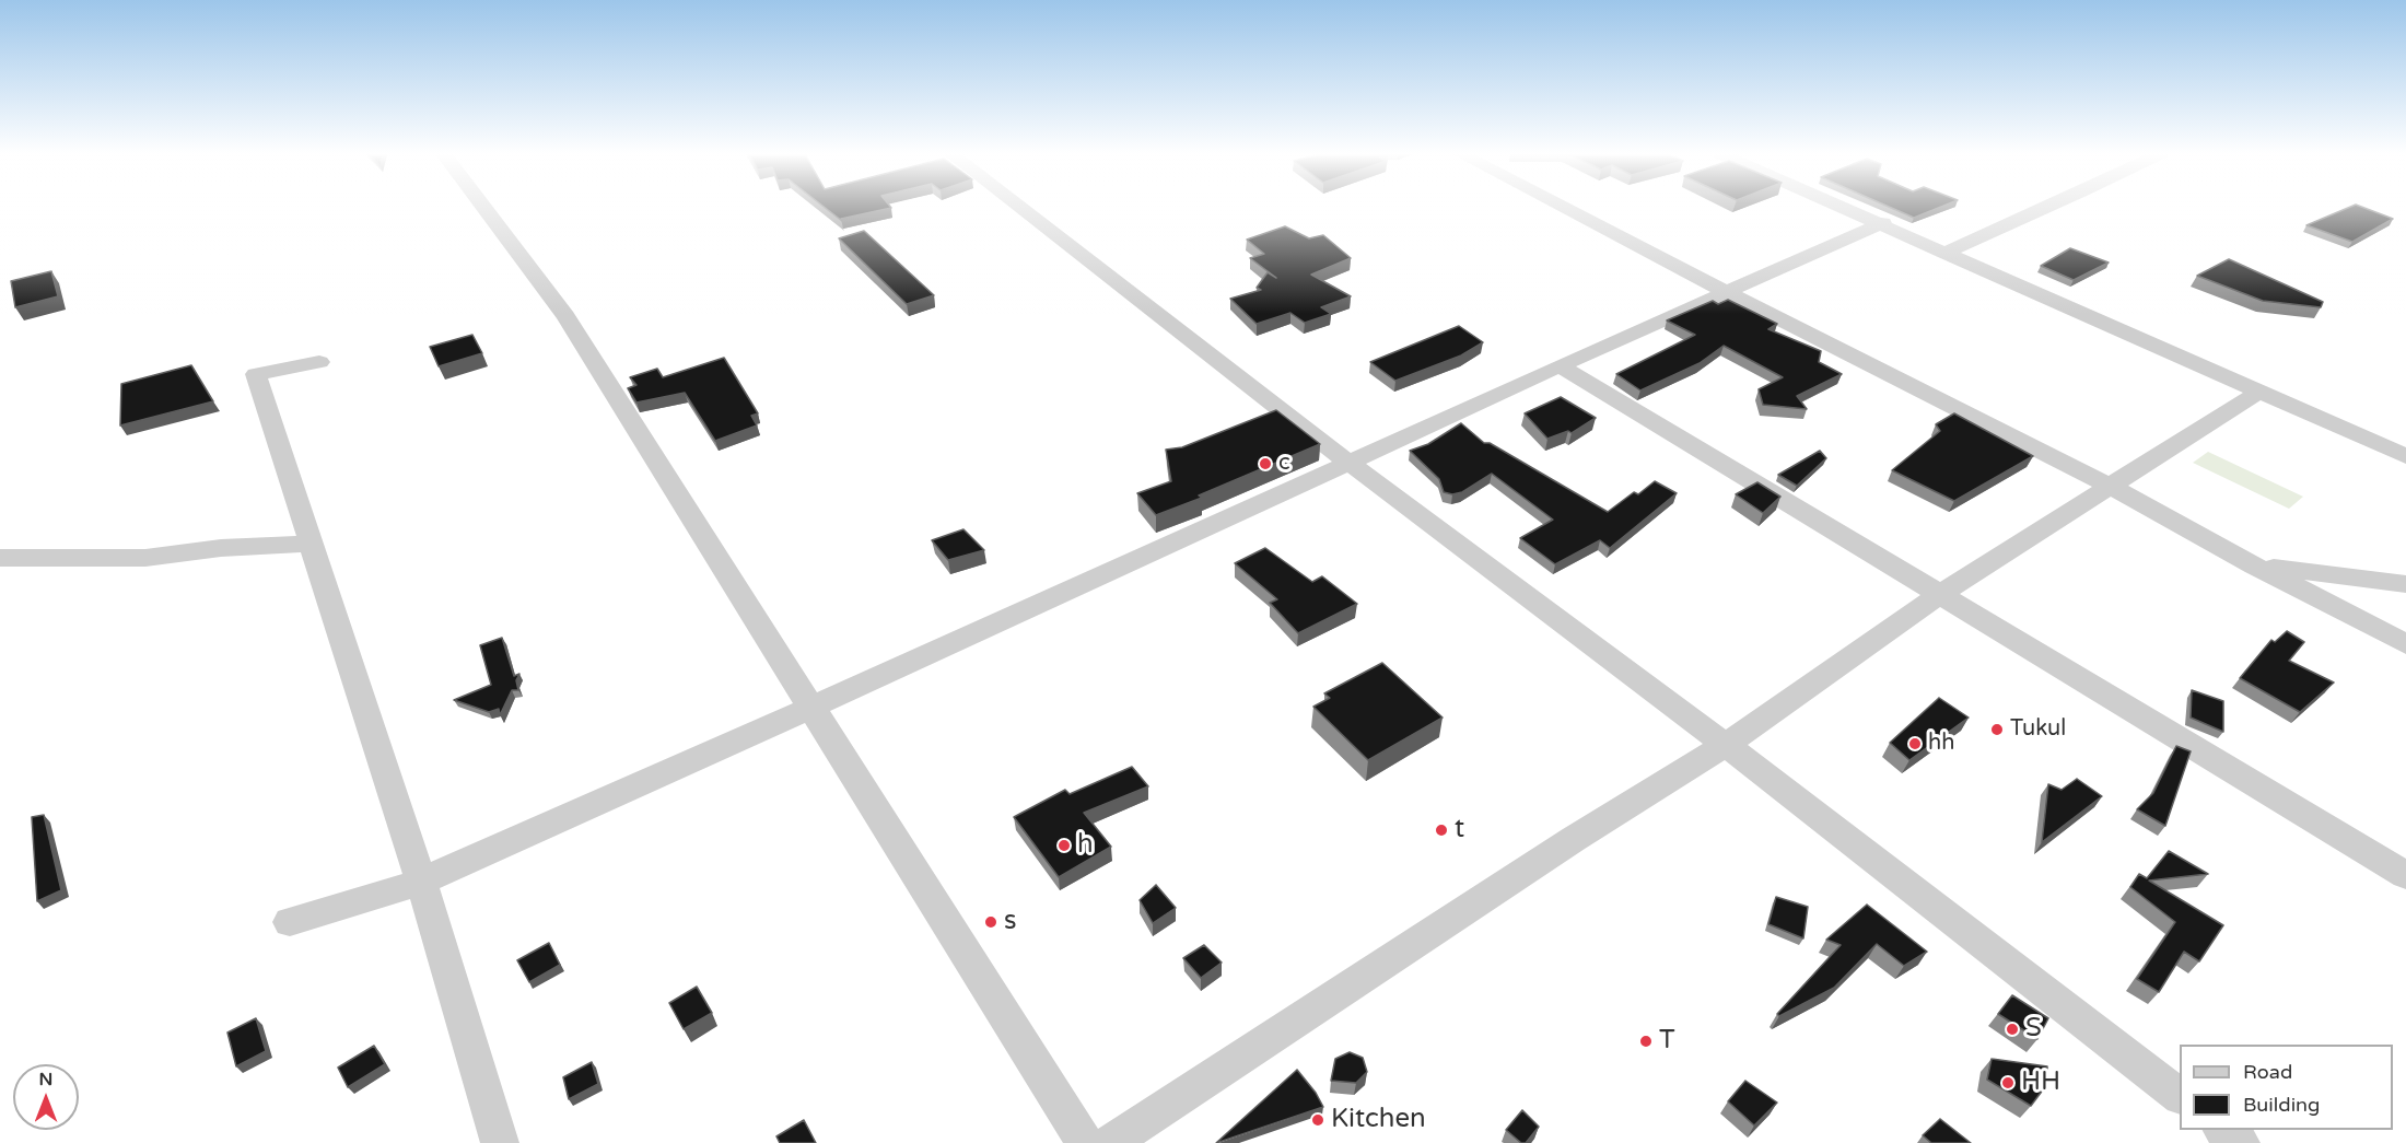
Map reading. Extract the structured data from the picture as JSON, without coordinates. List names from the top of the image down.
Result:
{
  "places": [
    "c",
    "Tukul",
    "hh",
    "t",
    "h",
    "s",
    "S",
    "T",
    "HH",
    "Kitchen"
  ],
  "legend": ["Road", "Building"],
  "north": "top"
}
